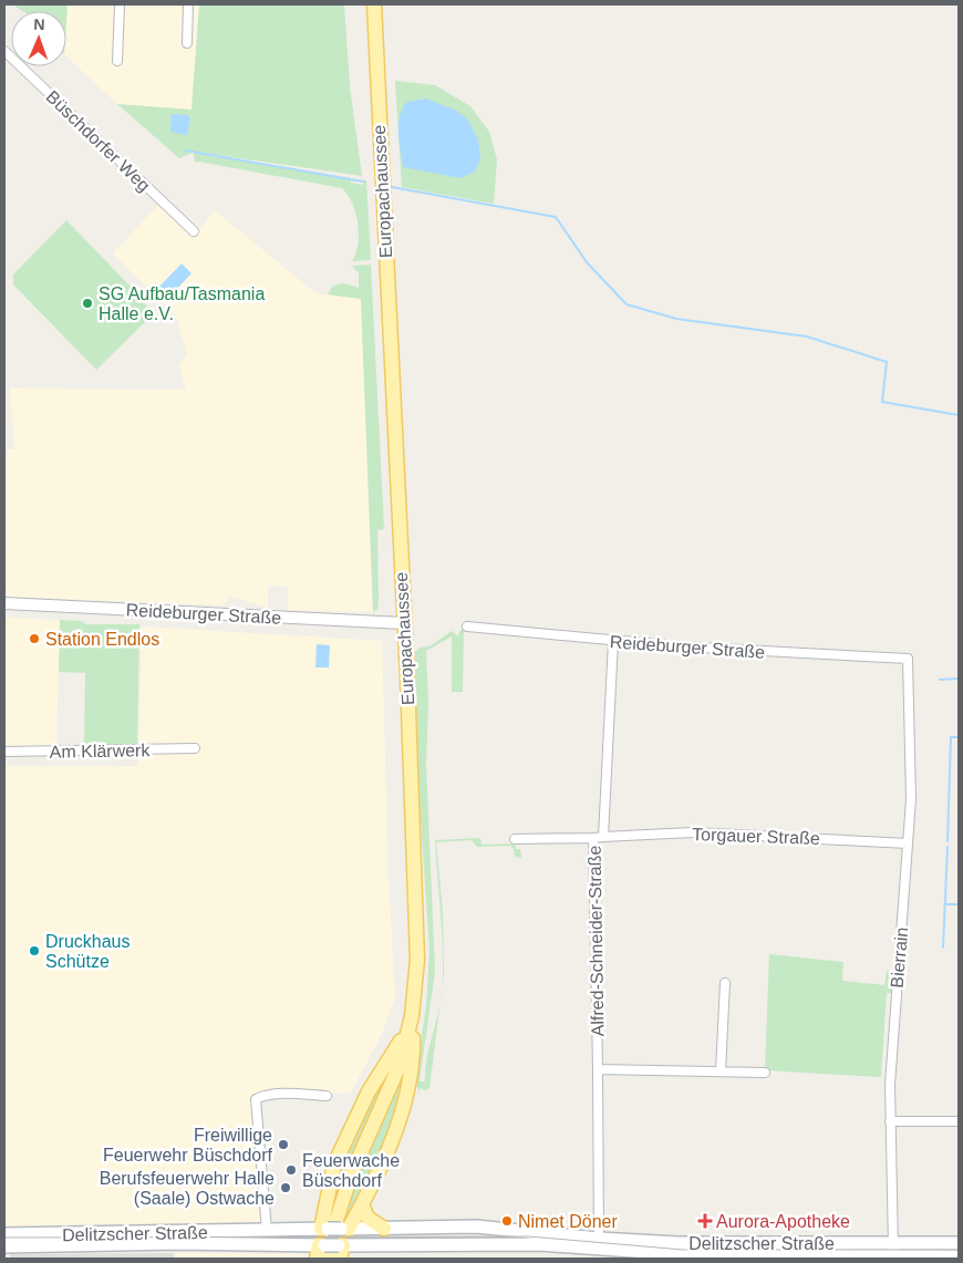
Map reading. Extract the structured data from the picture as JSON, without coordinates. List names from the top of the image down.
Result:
{
  "streets": {
    "main road": ["Europachaussee", "Delitzscher Straße"],
    "street": [
      "Büschdorfer Weg",
      "Reideburger Straße",
      "Am Klärwerk",
      "Torgauer Straße",
      "Alfred-Schneider-Straße",
      "Bierrain"
    ]
  },
  "crossings": [
    ["Europachaussee", "Reideburger Straße"],
    ["Europachaussee", "Delitzscher Straße"],
    ["Reideburger Straße", "Alfred-Schneider-Straße"],
    ["Reideburger Straße", "Bierrain"],
    ["Torgauer Straße", "Alfred-Schneider-Straße"],
    ["Torgauer Straße", "Bierrain"],
    ["Alfred-Schneider-Straße", "Delitzscher Straße"],
    ["Bierrain", "Delitzscher Straße"]
  ],
  "places": {
    "other": [
      "SG Aufbau/Tasmania Halle e.V.",
      "Station Endlos",
      "Druckhaus Schütze",
      "Freiwillige Feuerwehr Büschdorf",
      "Feuerwache Büschdorf",
      "Berufsfeuerwehr Halle (Saale) Ostwache",
      "Nimet Döner"
    ],
    "health": ["Aurora-Apotheke"]
  },
  "north": "top"
}
